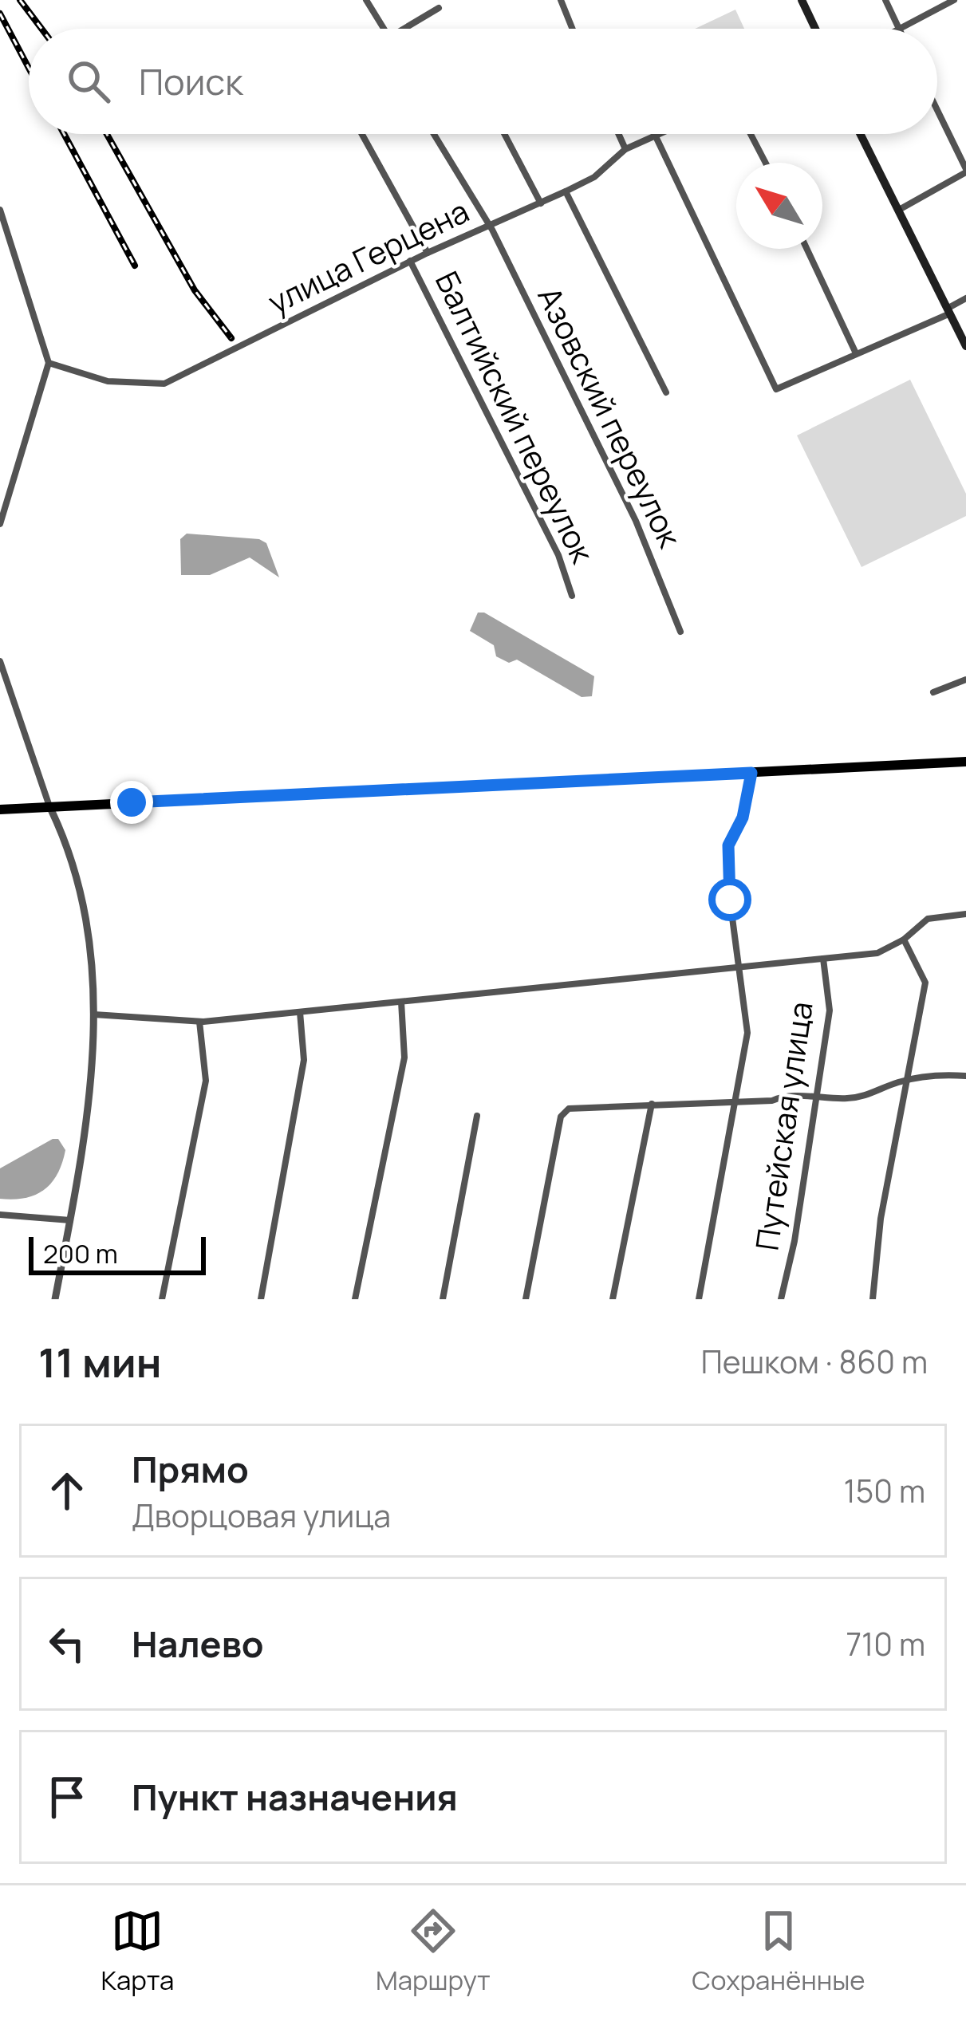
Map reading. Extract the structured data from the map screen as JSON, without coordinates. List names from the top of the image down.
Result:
{
  "streets": {
    "street": [
      "улица Герцена",
      "Балтийский переулок",
      "Азовский переулок",
      "Путейская улица"
    ]
  },
  "crossings": [
    ["улица Герцена", "Балтийский переулок"],
    ["улица Герцена", "Азовский переулок"]
  ],
  "scale_bar": "200 m",
  "north": "top left",
  "page": {
    "search": "Поиск",
    "scale": "200 m",
    "heading": ["11 мин", "Пешком · 860 m"],
    "list": [
      ["Прямо", "Дворцовая улица", "150 m"],
      ["Налево", "710 m"],
      "Пункт назначения"
    ],
    "nav": ["Карта", "Маршрут", "Сохранённые"]
  }
}
